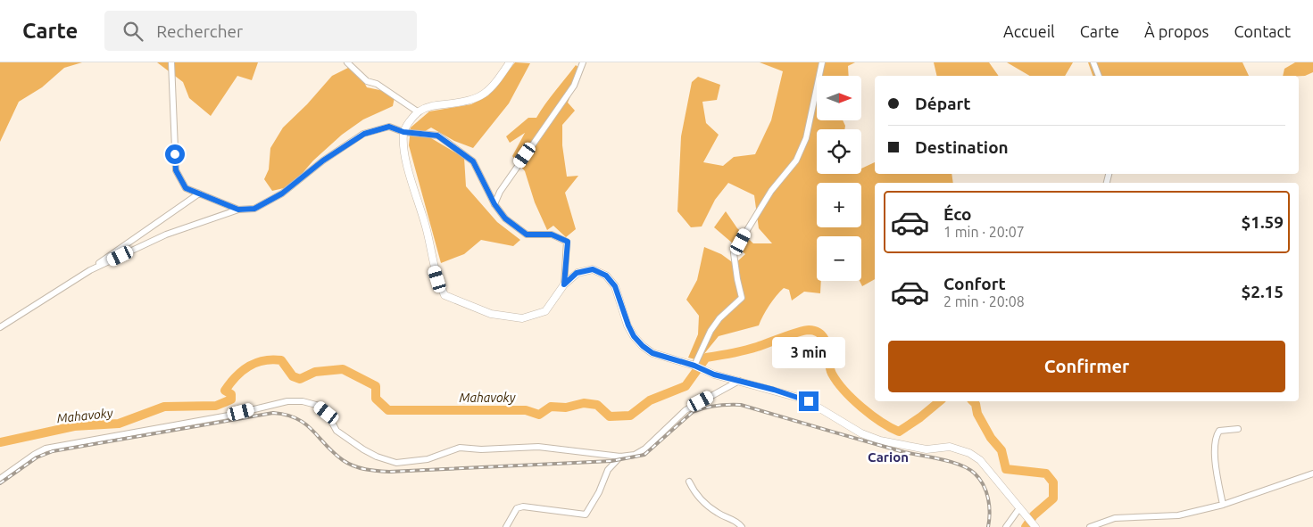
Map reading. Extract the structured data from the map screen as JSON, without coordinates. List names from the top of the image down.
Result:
{
  "districts": ["Carion"],
  "water": ["Mahavoky"],
  "north": "right",
  "page": {
    "header": "Carte",
    "search": "Rechercher",
    "nav": [
      "Accueil",
      "Carte",
      "À propos",
      "Contact"
    ],
    "map_buttons": ["+", "−"],
    "banner": ["Départ", "Destination"],
    "list": [
      {
        "name": "Éco",
        "note": "1 min · 20:07",
        "value": "$1.59"
      },
      {
        "name": "Confort",
        "note": "2 min · 20:08",
        "value": "$2.15"
      }
    ],
    "buttons": "Confirmer",
    "bubble": "3 min"
  }
}
